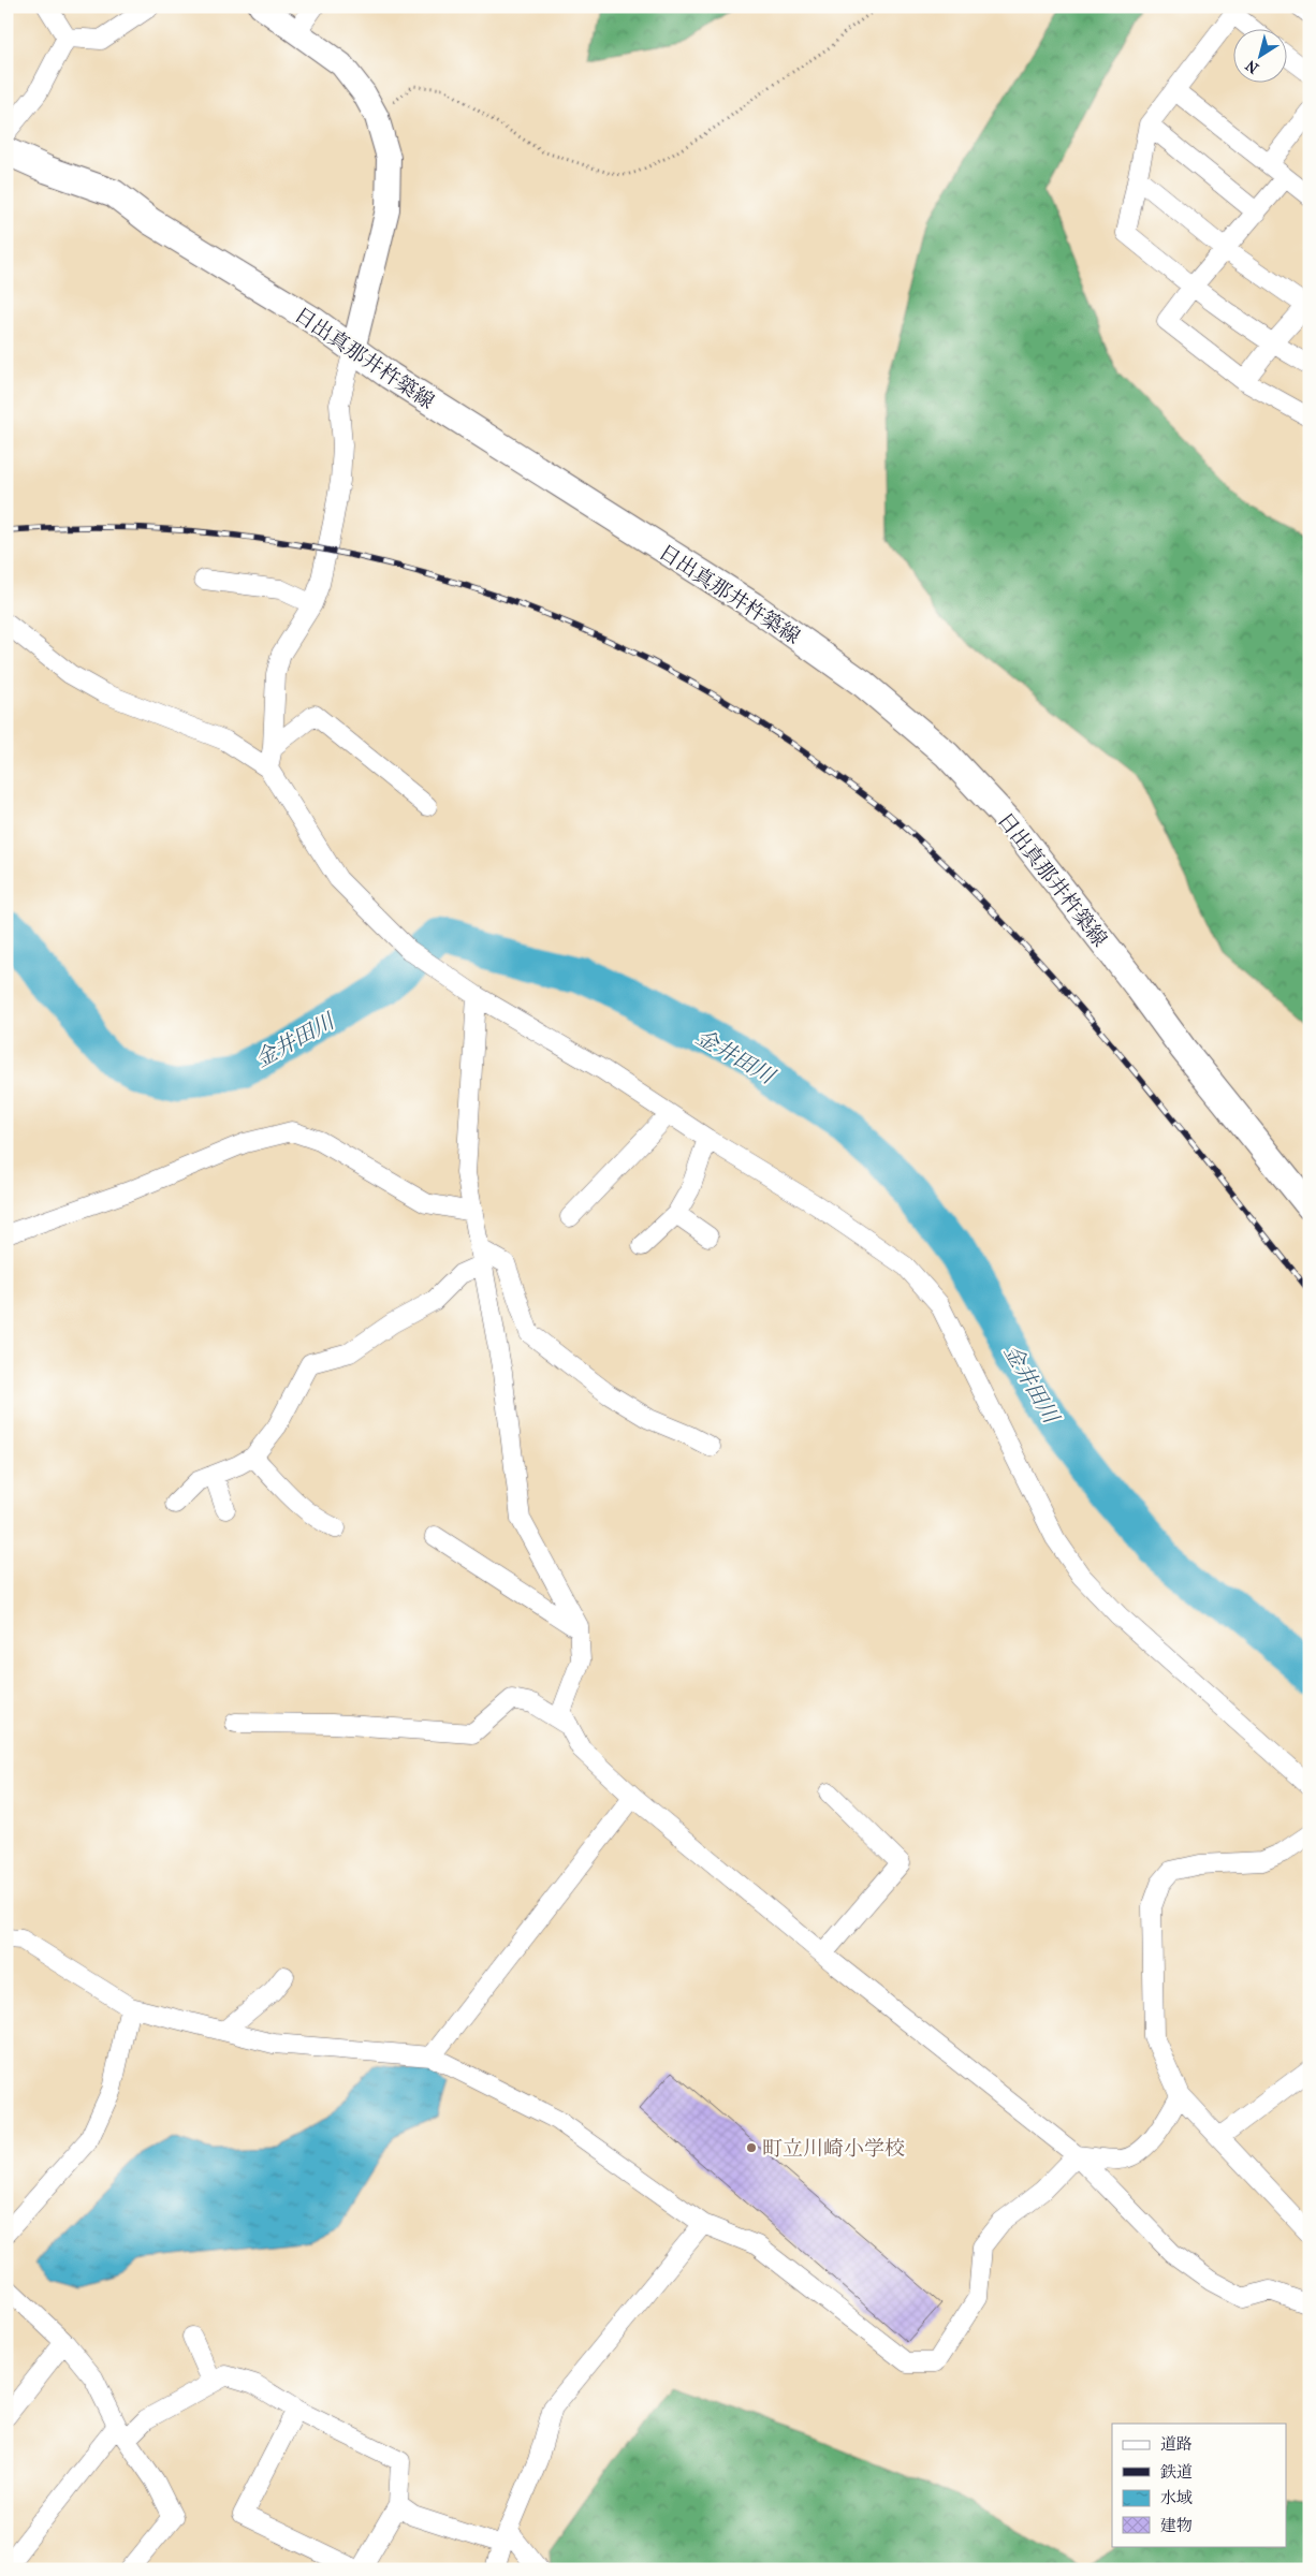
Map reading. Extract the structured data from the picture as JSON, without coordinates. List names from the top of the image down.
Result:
{
  "streets": {
    "main road": ["日出真那井杵築線"]
  },
  "water": ["金井田川"],
  "places": ["町立川崎小学校"],
  "legend": [
    "道路",
    "鉄道",
    "水域",
    "建物"
  ],
  "north": "bottom left"
}
